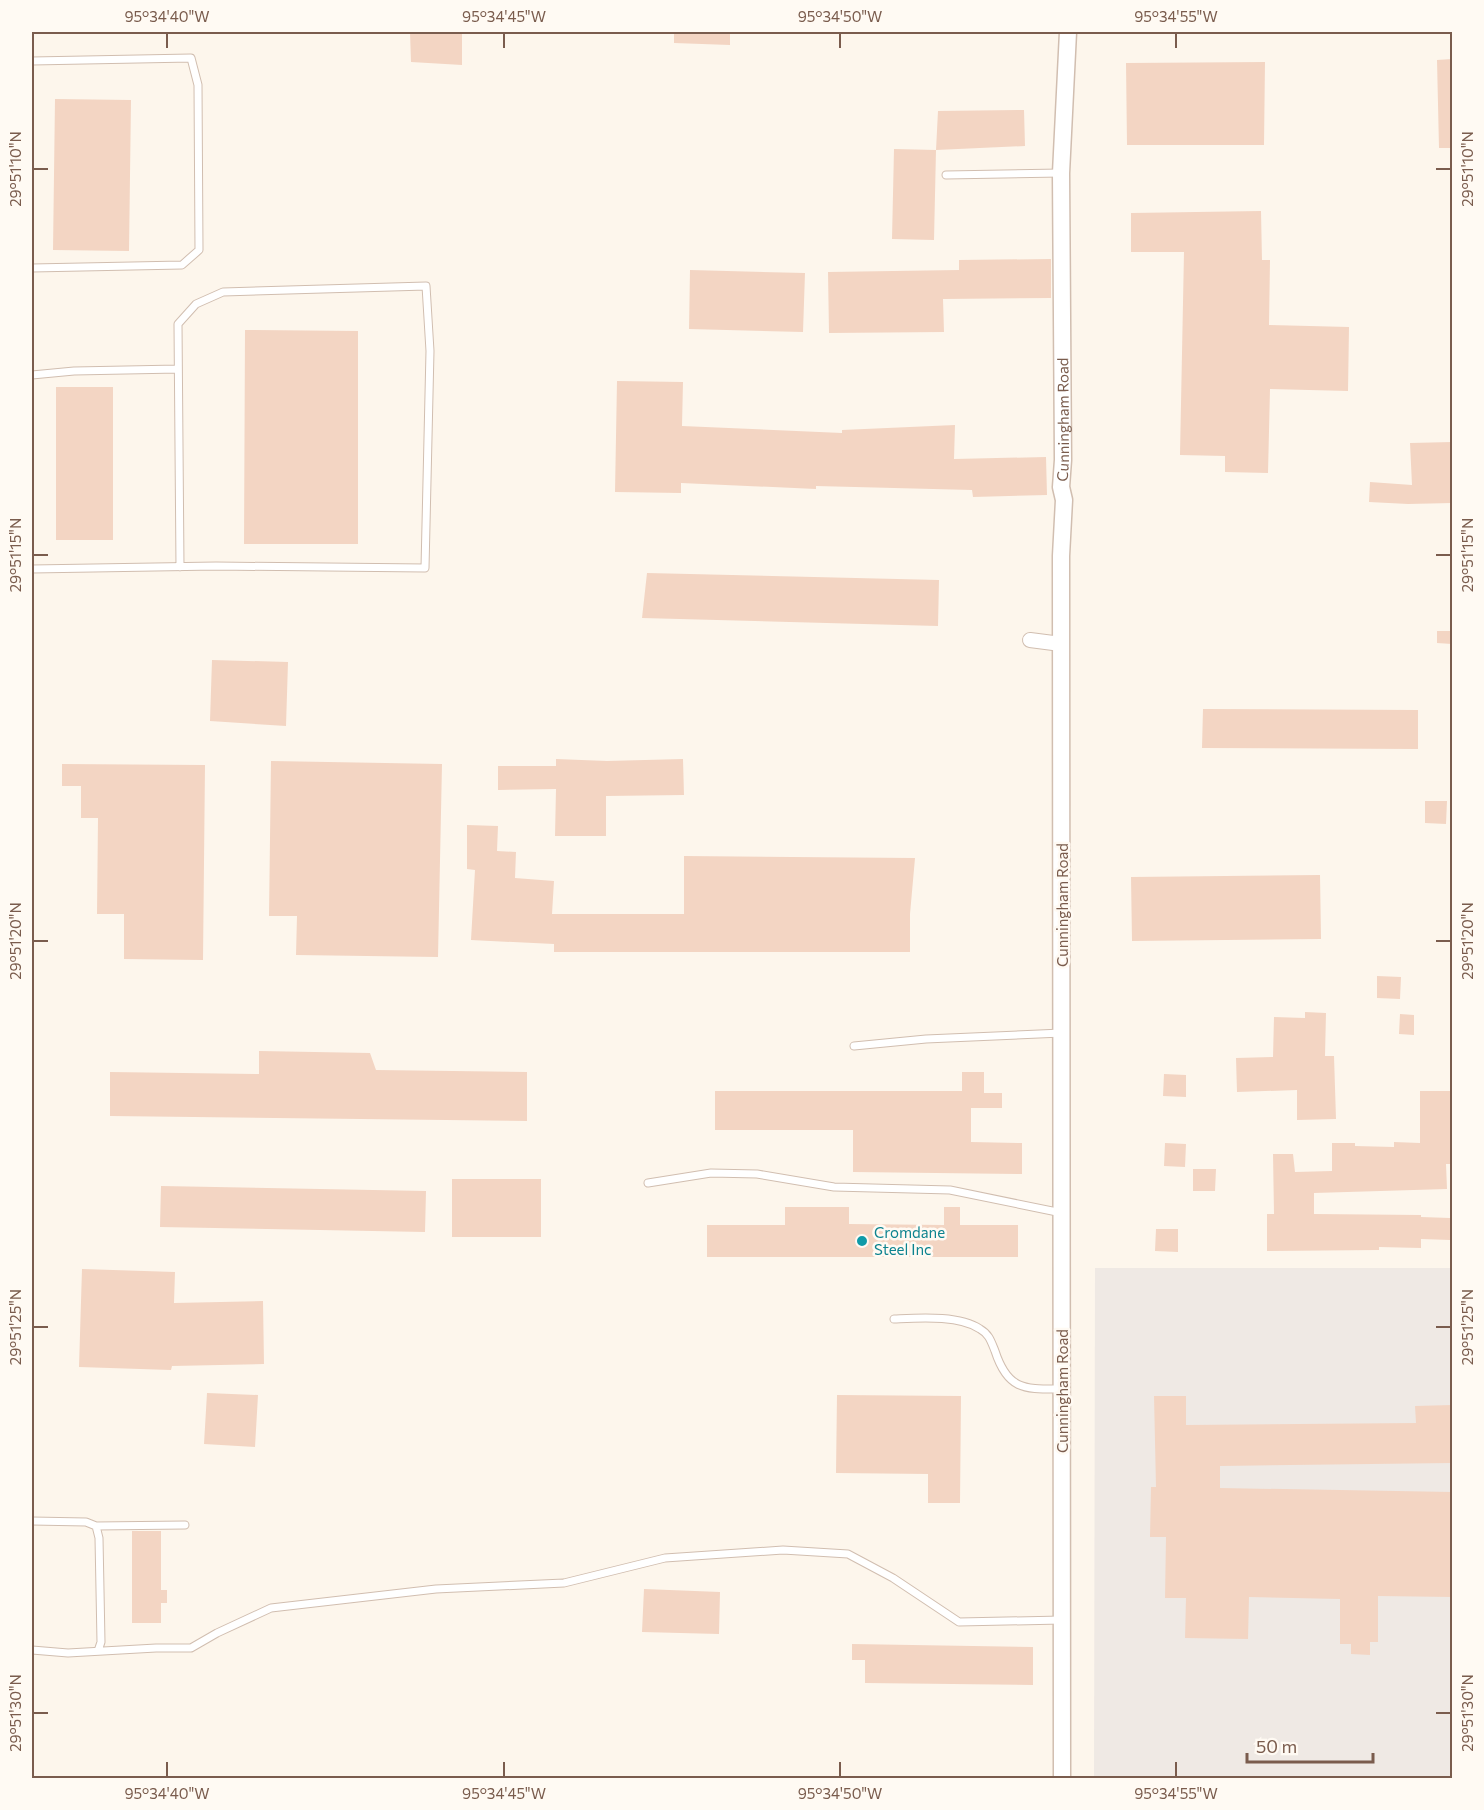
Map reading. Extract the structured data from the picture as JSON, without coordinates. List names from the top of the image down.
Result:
{
  "streets": {
    "street": ["Cunningham Road"]
  },
  "places": ["Cromdane Steel Inc"],
  "scale_bar": "50 m",
  "coordinates": [
    "95°34'40\"W",
    "95°34'45\"W",
    "95°34'50\"W",
    "95°34'55\"W",
    "29°51'10\"N",
    "29°51'15\"N",
    "29°51'20\"N",
    "29°51'25\"N",
    "29°51'30\"N"
  ]
}
